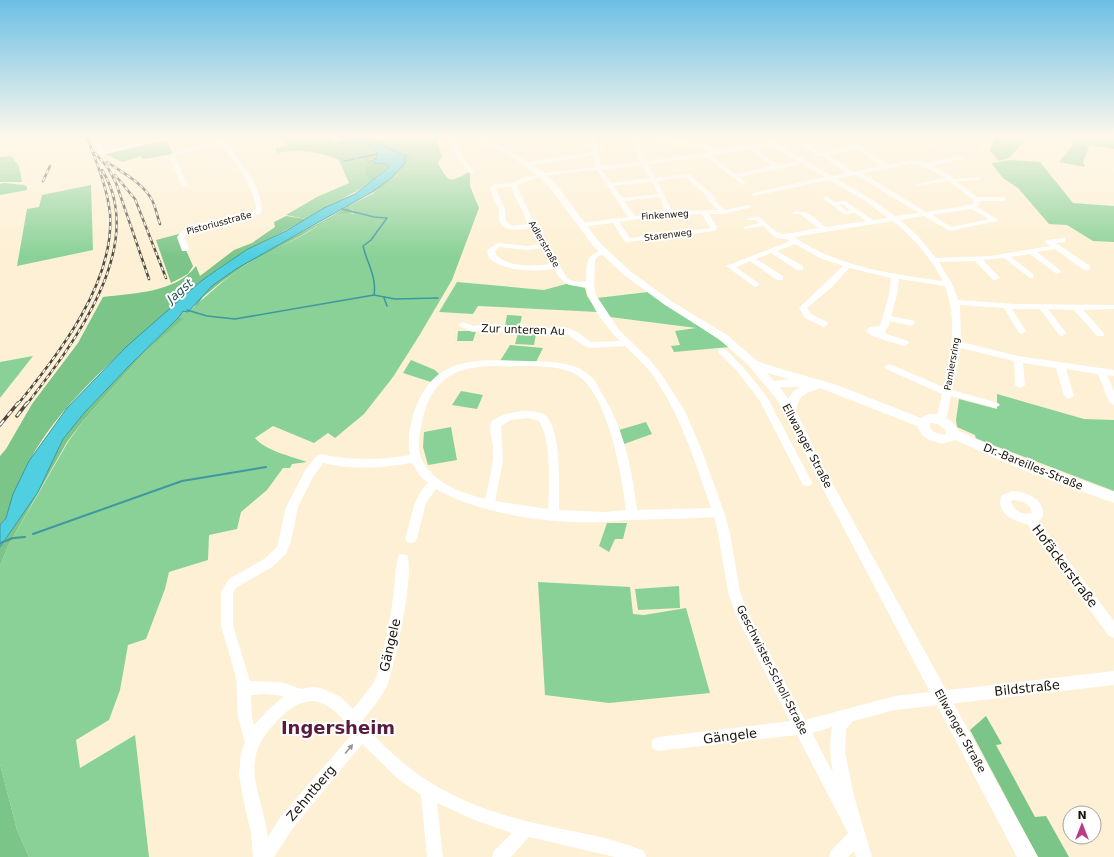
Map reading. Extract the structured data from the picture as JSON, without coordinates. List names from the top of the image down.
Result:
{
  "streets": {
    "main road": ["Ellwanger Straße", "Dr.-Bareilles-Straße"],
    "street": [
      "Finkenweg",
      "Pistoriusstraße",
      "Starenweg",
      "Adlerstraße",
      "Zur unteren Au",
      "Pamiersring",
      "Hofäckerstraße",
      "Gängele",
      "Geschwister-Scholl-Straße",
      "Bildstraße",
      "Zehntberg"
    ]
  },
  "crossings": [
    ["Finkenweg", "Starenweg"],
    ["Finkenweg", "Ellwanger Straße"],
    ["Adlerstraße", "Geschwister-Scholl-Straße"],
    ["Zur unteren Au", "Geschwister-Scholl-Straße"],
    ["Ellwanger Straße", "Geschwister-Scholl-Straße"],
    ["Ellwanger Straße", "Bildstraße"],
    ["Gängele", "Geschwister-Scholl-Straße"],
    ["Gängele", "Zehntberg"]
  ],
  "districts": ["Ingersheim"],
  "water": ["Jagst"],
  "north": "top"
}
